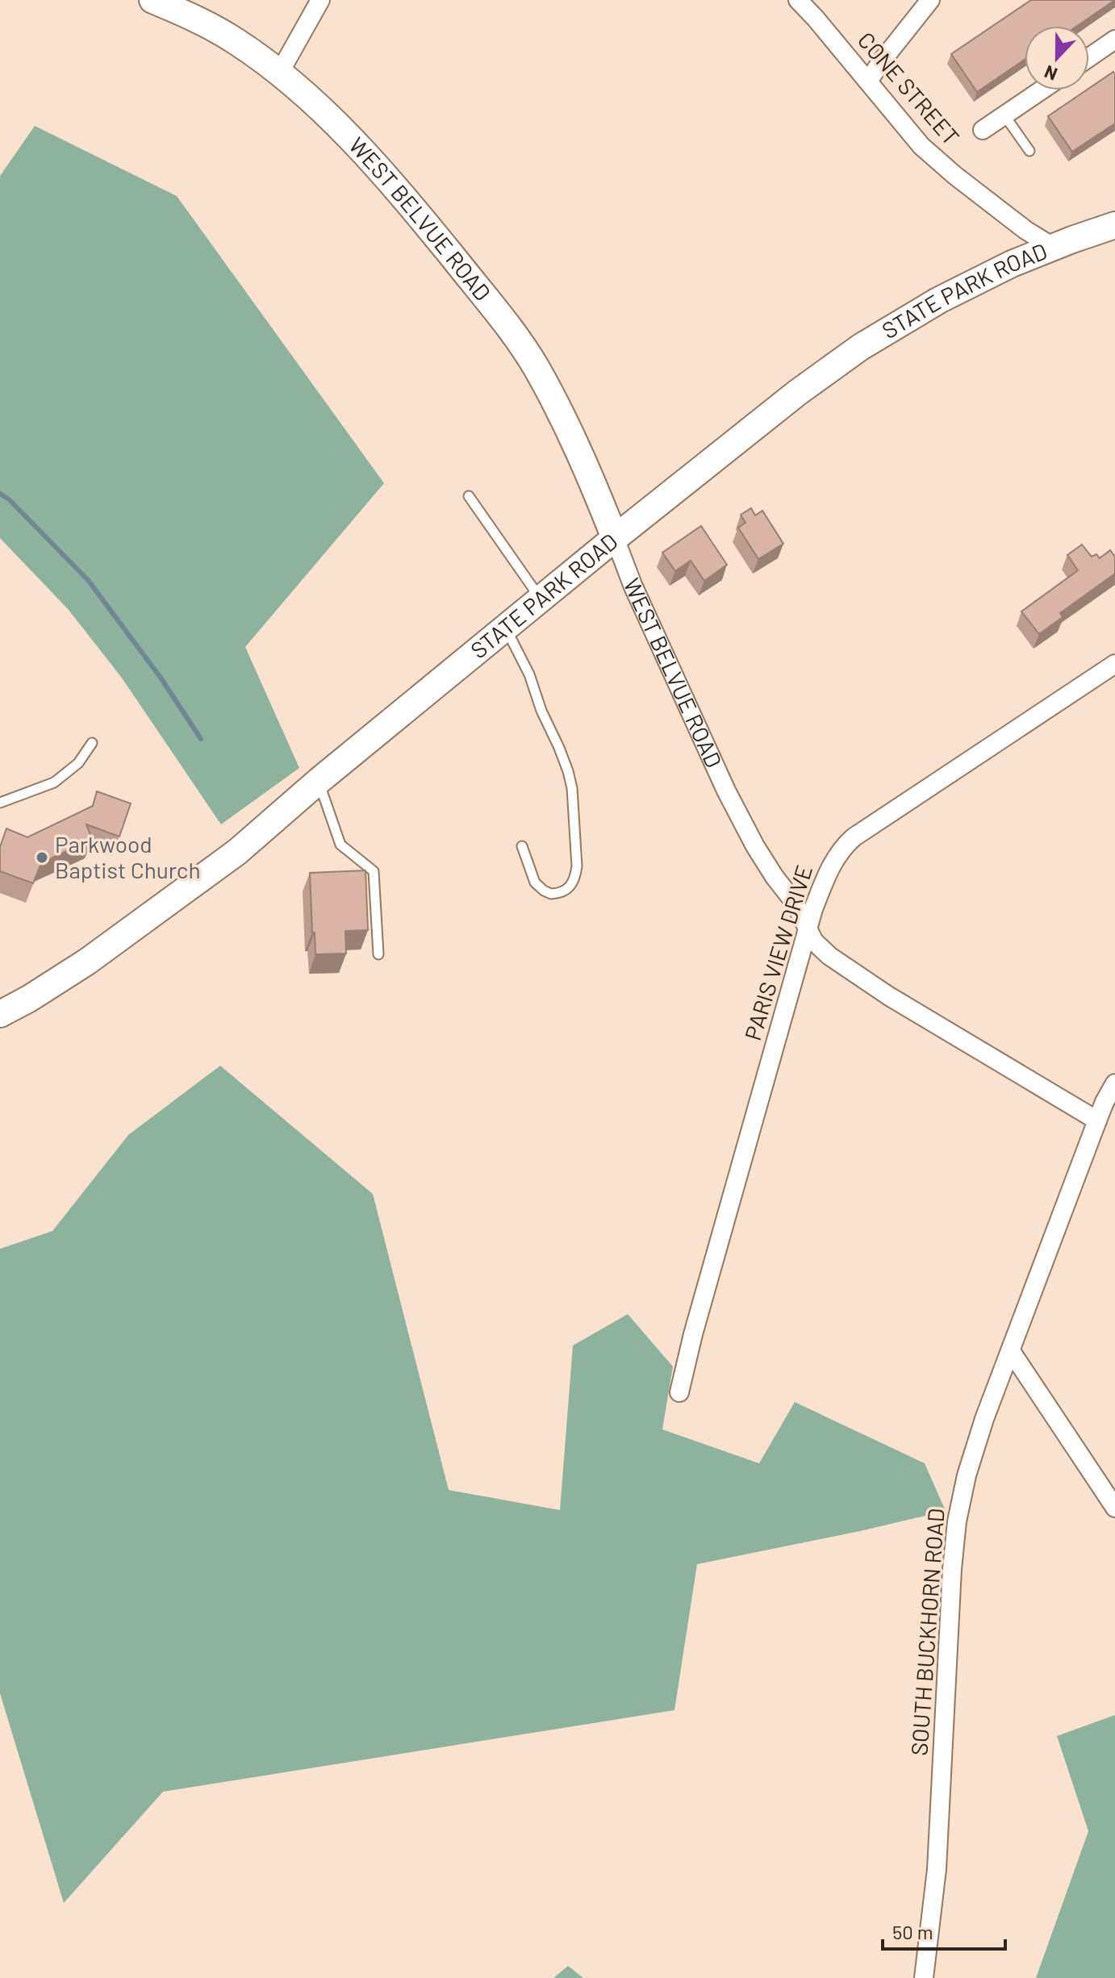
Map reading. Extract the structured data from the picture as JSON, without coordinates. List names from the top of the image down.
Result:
{
  "streets": {
    "main road": ["WEST BELVUE ROAD", "STATE PARK ROAD"],
    "street": ["CONE STREET", "PARIS VIEW DRIVE", "SOUTH BUCKHORN ROAD"]
  },
  "crossings": [
    ["CONE STREET", "STATE PARK ROAD"],
    ["WEST BELVUE ROAD", "STATE PARK ROAD"],
    ["WEST BELVUE ROAD", "PARIS VIEW DRIVE"],
    ["WEST BELVUE ROAD", "SOUTH BUCKHORN ROAD"]
  ],
  "places": ["Parkwood Baptist Church"],
  "scale_bar": "50 m",
  "north": "bottom"
}
